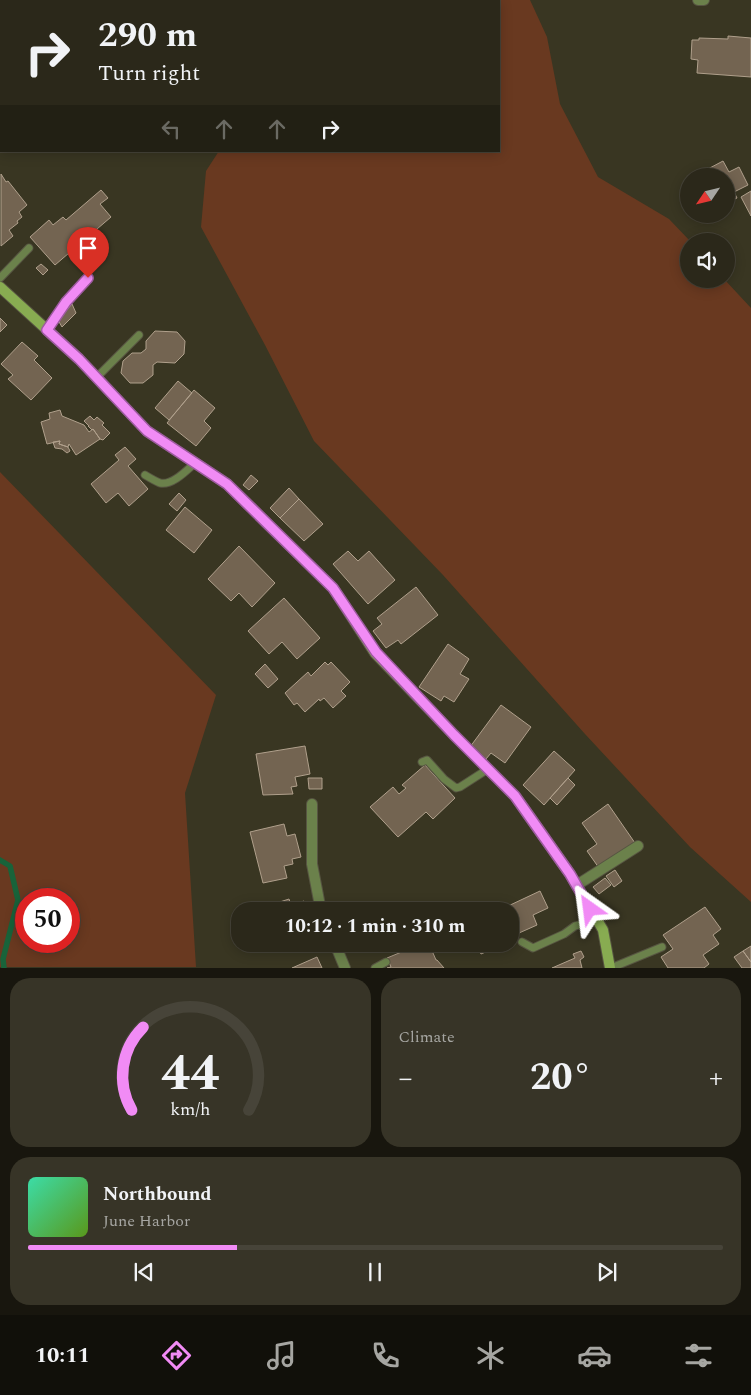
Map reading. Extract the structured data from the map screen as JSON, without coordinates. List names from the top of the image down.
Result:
{
  "north": "bottom left",
  "page": {
    "turn": ["290 m", "Turn right"],
    "limit": "50",
    "trip": "10:12 · 1 min · 310 m",
    "tile": "Climate",
    "heat": ["−", "20°", "+"],
    "song": ["Northbound", "June Harbor"],
    "tabs": "10:11",
    "gauge": ["44", "km/h"]
  }
}
